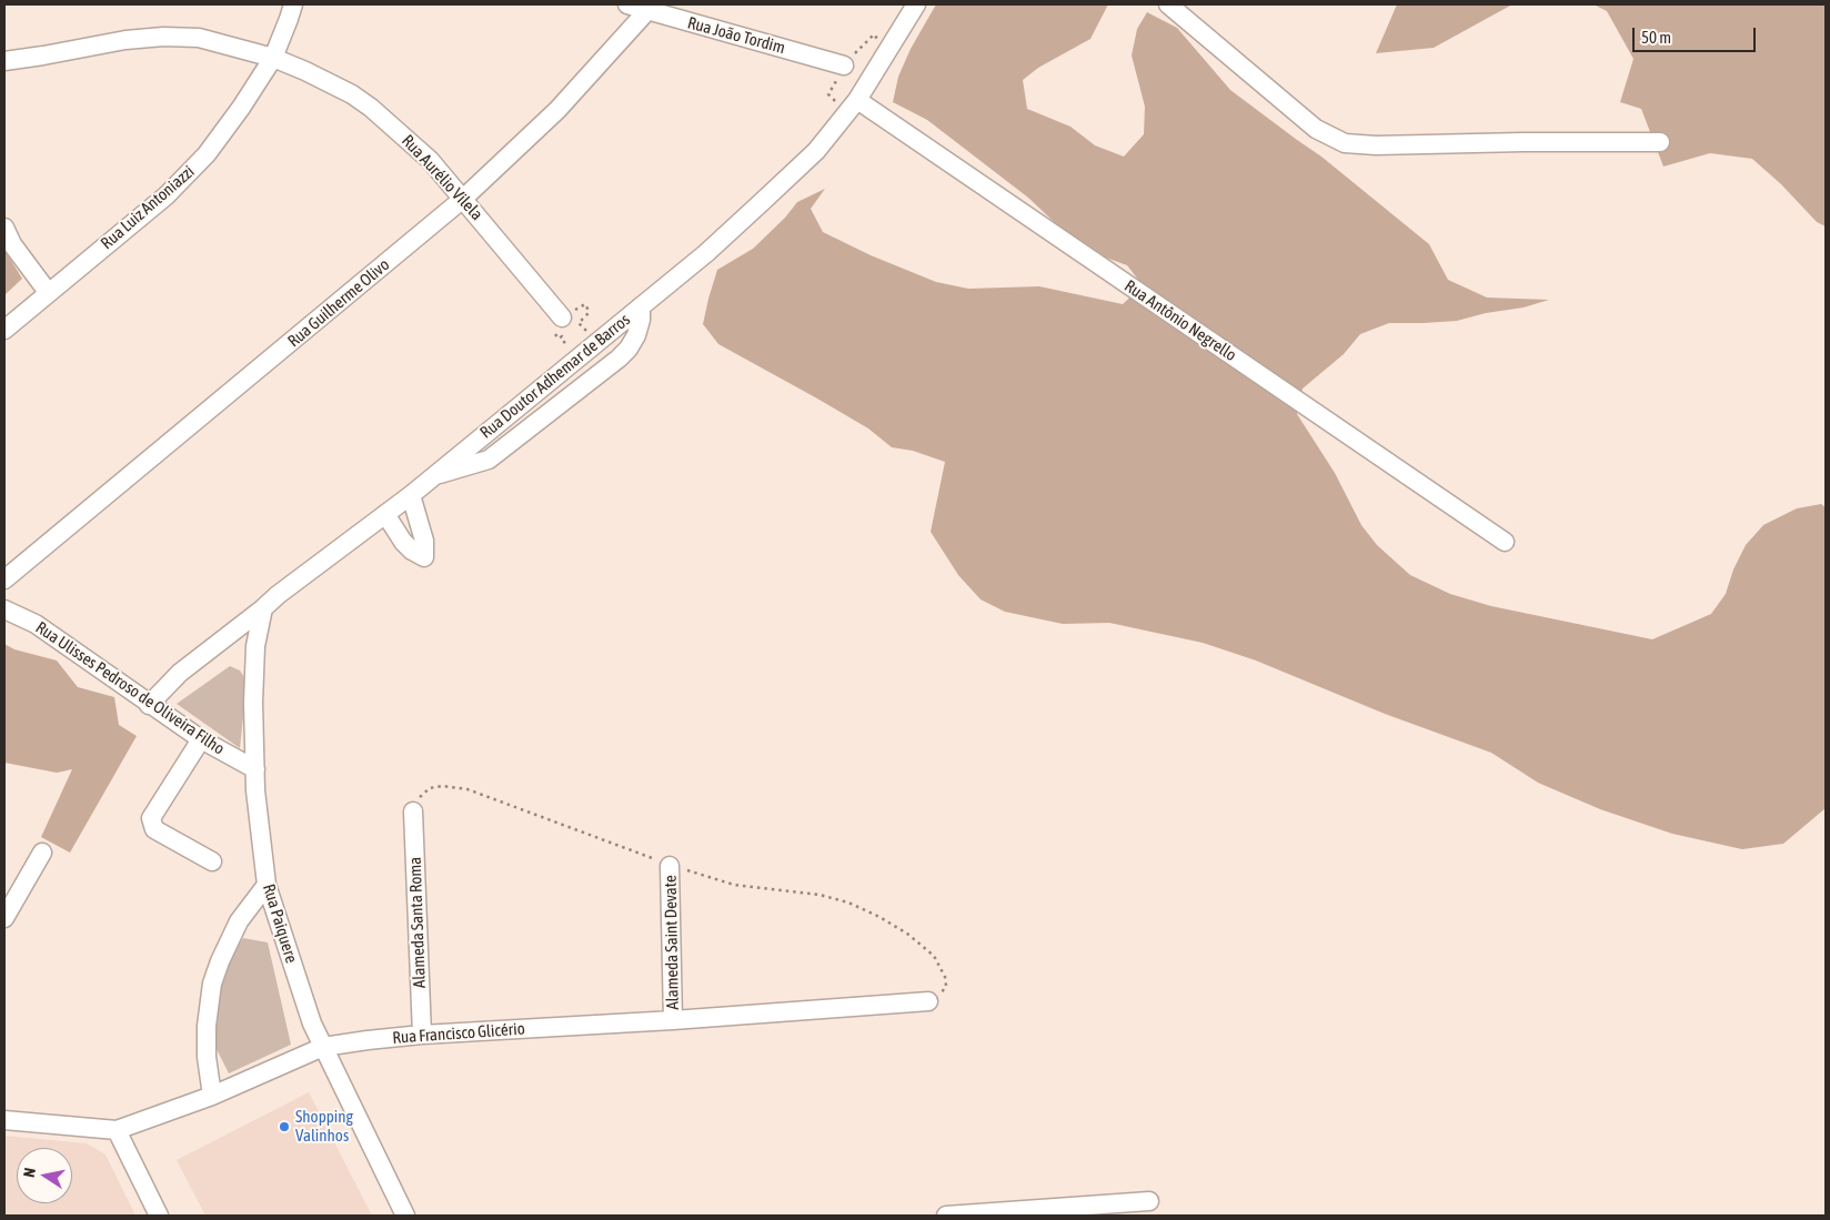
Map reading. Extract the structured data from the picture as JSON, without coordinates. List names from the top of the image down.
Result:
{
  "streets": {
    "street": [
      "Rua João Tordim",
      "Rua Aurélio Vilela",
      "Rua Luiz Antoniazzi",
      "Rua Guilherme Olivo",
      "Rua Antônio Negrello",
      "Rua Doutor Adhemar de Barros",
      "Rua Ulisses Pedroso de Oliveira Filho",
      "Alameda Santa Roma",
      "Rua Paiquere",
      "Alameda Saint Devate",
      "Rua Francisco Glicério"
    ]
  },
  "crossings": [
    ["Rua João Tordim", "Rua Guilherme Olivo"],
    ["Rua Aurélio Vilela", "Rua Luiz Antoniazzi"],
    ["Rua Aurélio Vilela", "Rua Guilherme Olivo"],
    ["Rua Antônio Negrello", "Rua Doutor Adhemar de Barros"],
    ["Rua Doutor Adhemar de Barros", "Rua Ulisses Pedroso de Oliveira Filho"],
    ["Rua Doutor Adhemar de Barros", "Rua Paiquere"],
    ["Rua Ulisses Pedroso de Oliveira Filho", "Rua Paiquere"],
    ["Alameda Santa Roma", "Rua Francisco Glicério"],
    ["Rua Paiquere", "Rua Francisco Glicério"],
    ["Alameda Saint Devate", "Rua Francisco Glicério"]
  ],
  "places": ["Shopping Valinhos"],
  "scale_bar": "50 m",
  "north": "left"
}
